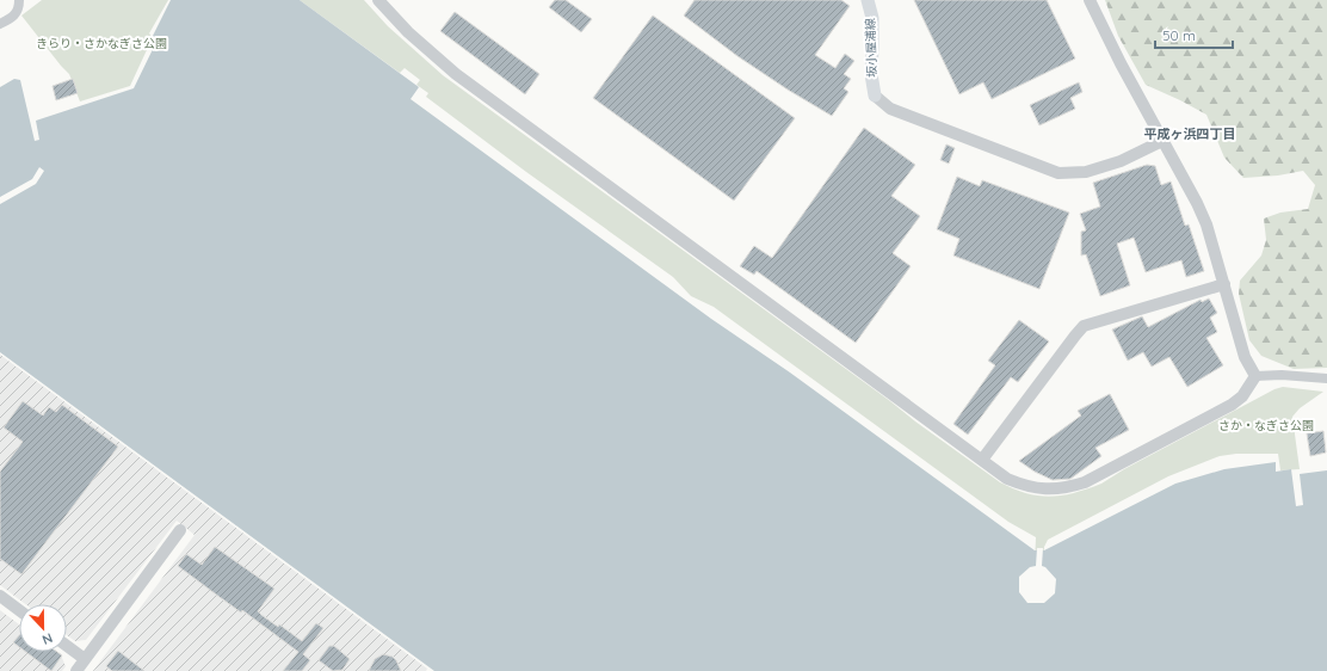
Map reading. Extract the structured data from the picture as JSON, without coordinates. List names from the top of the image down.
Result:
{
  "streets": {
    "main road": ["坂小屋浦線"]
  },
  "districts": ["平成ヶ浜四丁目"],
  "parks": ["きらり・さかなぎさ公園", "さか・なぎさ公園"],
  "scale_bar": "50 m",
  "north": "bottom"
}
